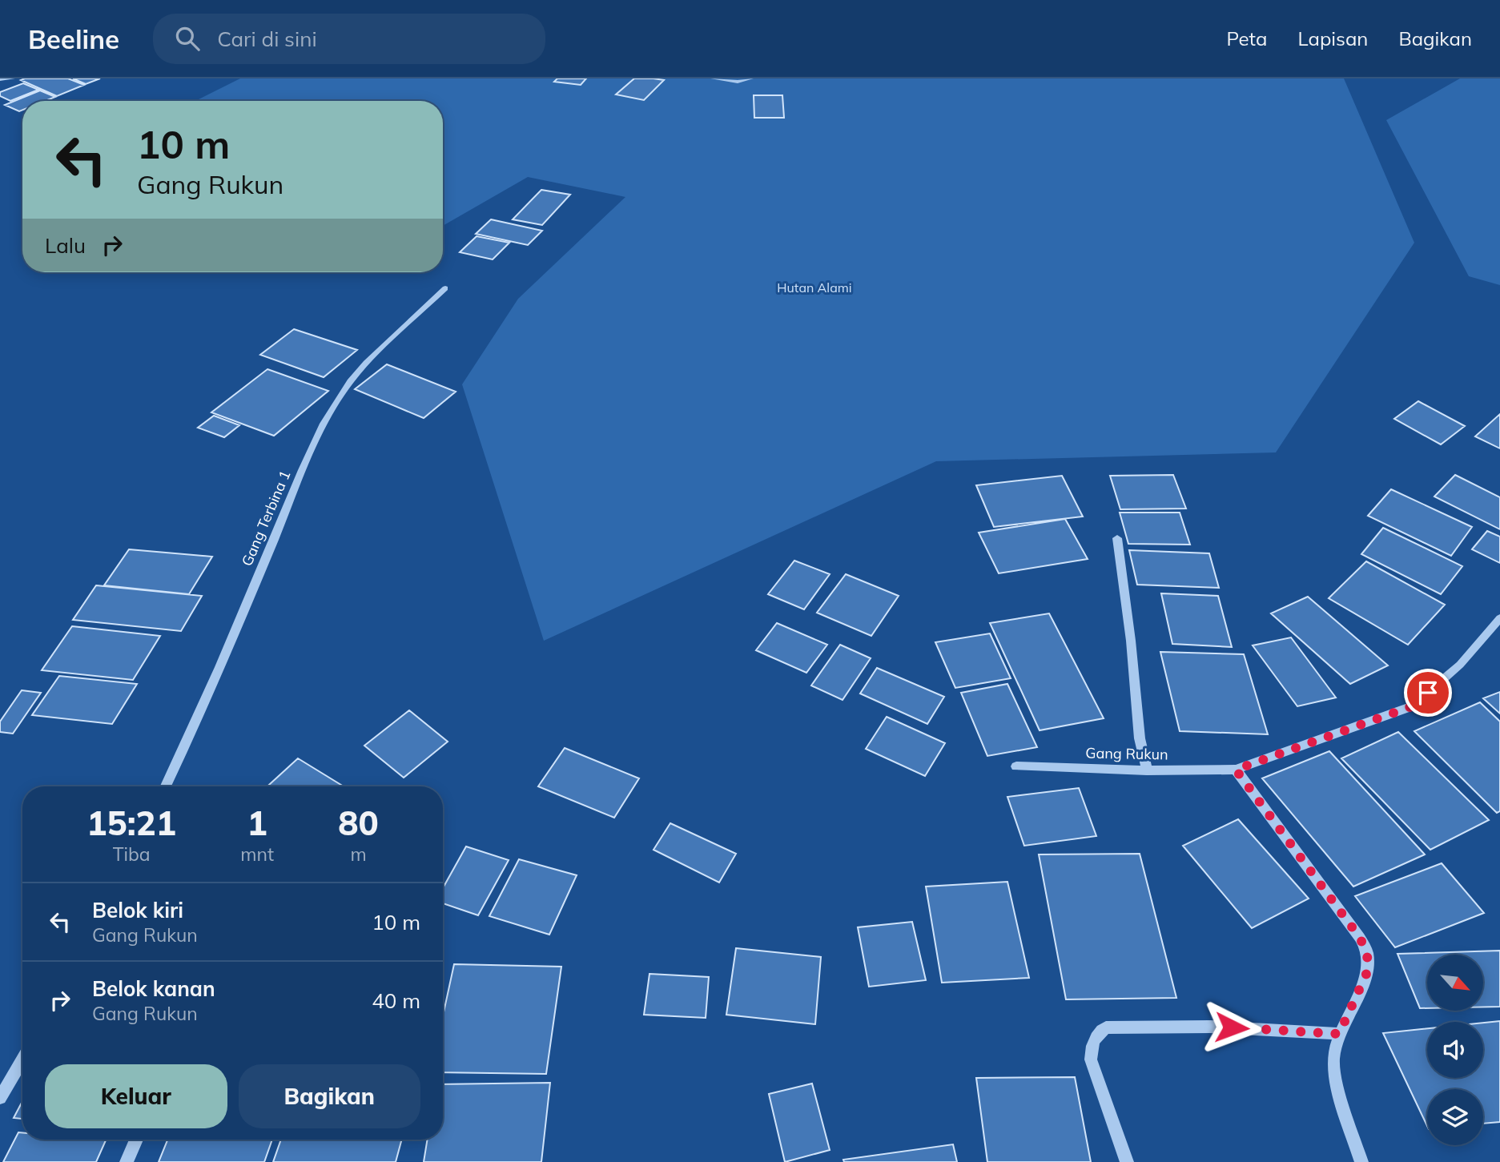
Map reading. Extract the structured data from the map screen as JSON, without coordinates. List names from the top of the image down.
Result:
{
  "streets": {
    "street": ["Gang Terbina 1", "Gang Rukun"]
  },
  "parks": ["Hutan Alami"],
  "north": "bottom right",
  "page": {
    "header": "Beeline",
    "search": "Cari di sini",
    "nav": ["Peta", "Lapisan", "Bagikan"],
    "turn": ["10 m", "Gang Rukun"],
    "then": "Lalu",
    "eta": [
      "15:21",
      "Tiba",
      "1",
      "mnt",
      "80",
      "m"
    ],
    "list": [
      {
        "name": "Belok kiri",
        "note": "Gang Rukun",
        "value": "10 m"
      },
      {
        "name": "Belok kanan",
        "note": "Gang Rukun",
        "value": "40 m"
      }
    ],
    "buttons": ["Keluar", "Bagikan"]
  }
}
